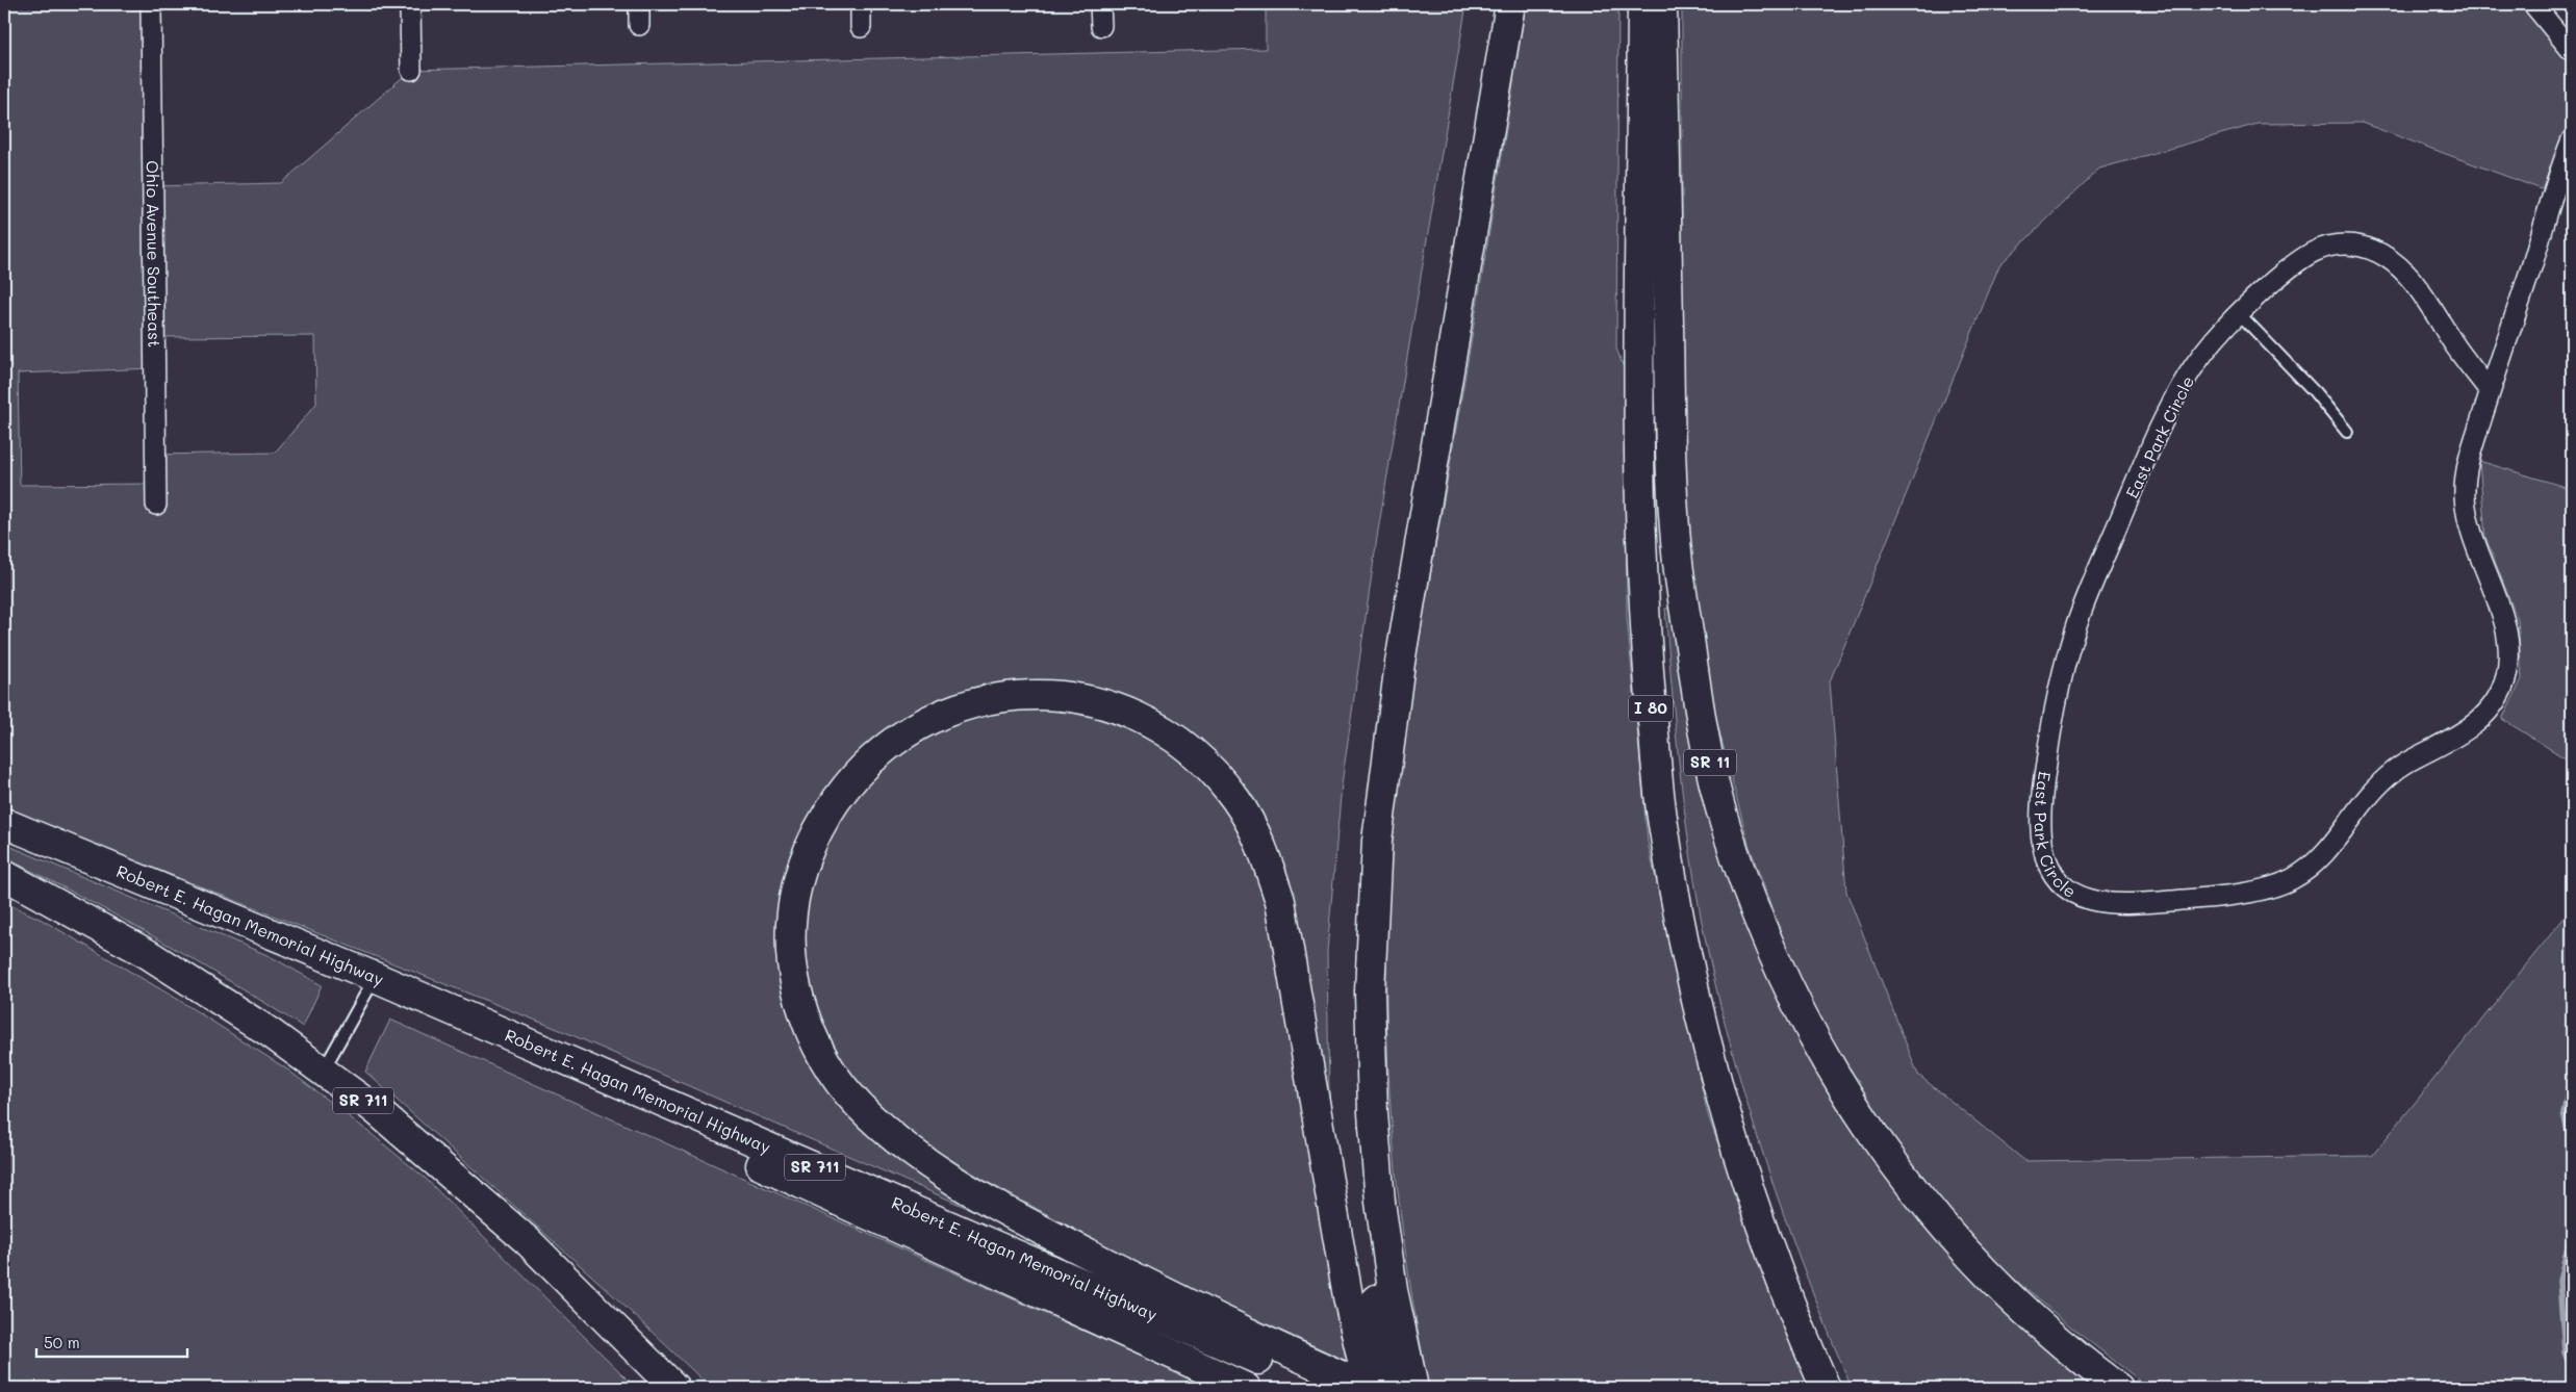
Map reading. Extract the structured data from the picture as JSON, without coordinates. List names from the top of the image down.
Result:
{
  "streets": {
    "highway": [
      "I 80",
      "SR 11",
      "Robert E. Hagan Memorial Highway",
      "SR 711"
    ],
    "street": ["Ohio Avenue Southeast", "East Park Circle"]
  },
  "scale_bar": "50 m"
}
